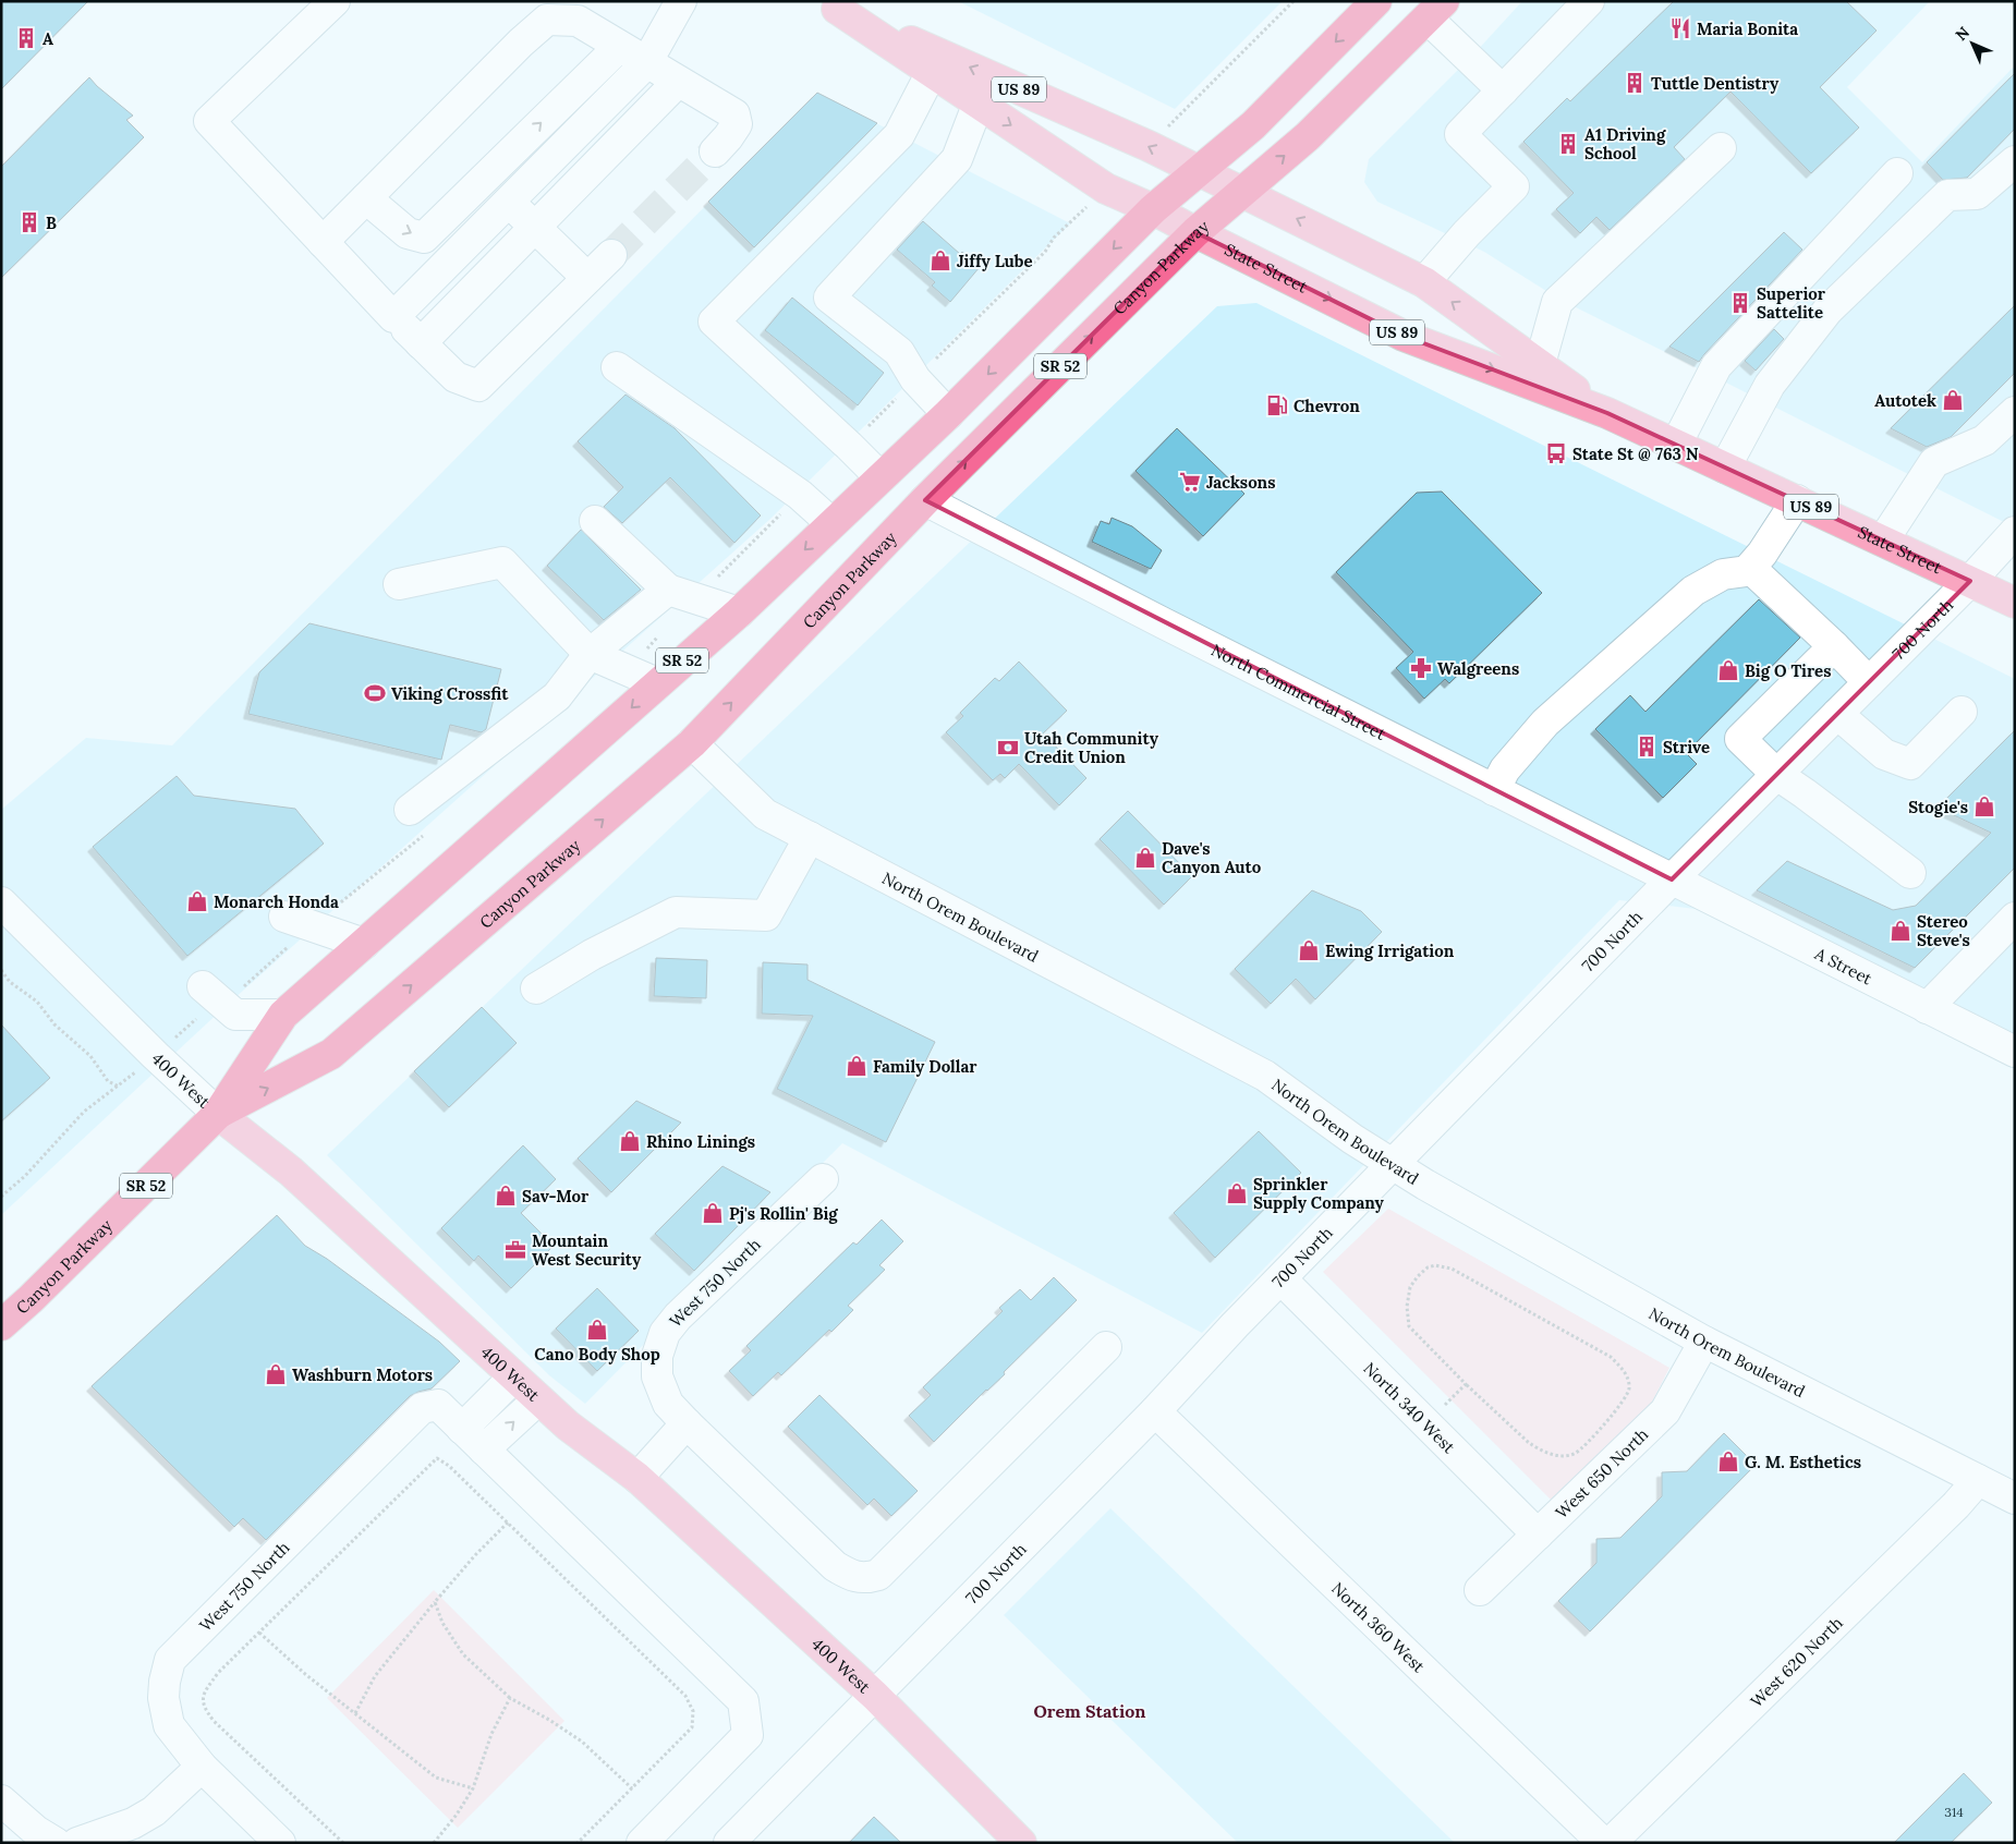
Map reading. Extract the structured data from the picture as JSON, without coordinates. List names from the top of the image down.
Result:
{
  "streets": {
    "highway": ["Canyon Parkway", "SR 52"],
    "main road": ["US 89", "State Street", "400 West"],
    "street": [
      "700 North",
      "North Commercial Street",
      "North Orem Boulevard",
      "A Street",
      "West 750 North",
      "North 340 West",
      "West 650 North",
      "North 360 West",
      "West 620 North"
    ]
  },
  "crossings": [
    ["State Street", "Canyon Parkway"],
    ["State Street", "700 North"],
    ["Canyon Parkway", "North Commercial Street"],
    ["Canyon Parkway", "North Orem Boulevard"],
    ["Canyon Parkway", "400 West"],
    ["700 North", "North Commercial Street"],
    ["700 North", "North Orem Boulevard"],
    ["700 North", "A Street"],
    ["700 North", "400 West"],
    ["700 North", "North 340 West"],
    ["700 North", "North 360 West"],
    ["North Commercial Street", "A Street"],
    ["North Orem Boulevard", "West 650 North"],
    ["North Orem Boulevard", "West 620 North"],
    ["North 340 West", "West 650 North"]
  ],
  "districts": ["Orem Station"],
  "places": {
    "restaurant": ["Maria Bonita"],
    "building": [
      "A",
      "Tuttle Dentistry",
      "A1 Driving School",
      "B",
      "Superior Sattelite",
      "Strive"
    ],
    "shop": [
      "Jiffy Lube",
      "Autotek",
      "Big O Tires",
      "Stogie's",
      "Dave's Canyon Auto",
      "Monarch Honda",
      "Stereo Steve's",
      "Ewing Irrigation",
      "Family Dollar",
      "Rhino Linings",
      "Sprinkler Supply Company",
      "Sav-Mor",
      "Pj's Rollin' Big",
      "Cano Body Shop",
      "Washburn Motors",
      "G. M. Esthetics"
    ],
    "fuel station": ["Chevron"],
    "bus stop": ["State St @ 763 N"],
    "supermarket": ["Jacksons"],
    "pharmacy": ["Walgreens"],
    "sports": ["Viking Crossfit"],
    "bank": ["Utah Community Credit Union"],
    "office": ["Mountain West Security"]
  },
  "house_numbers": ["314"],
  "north": "top left"
}
